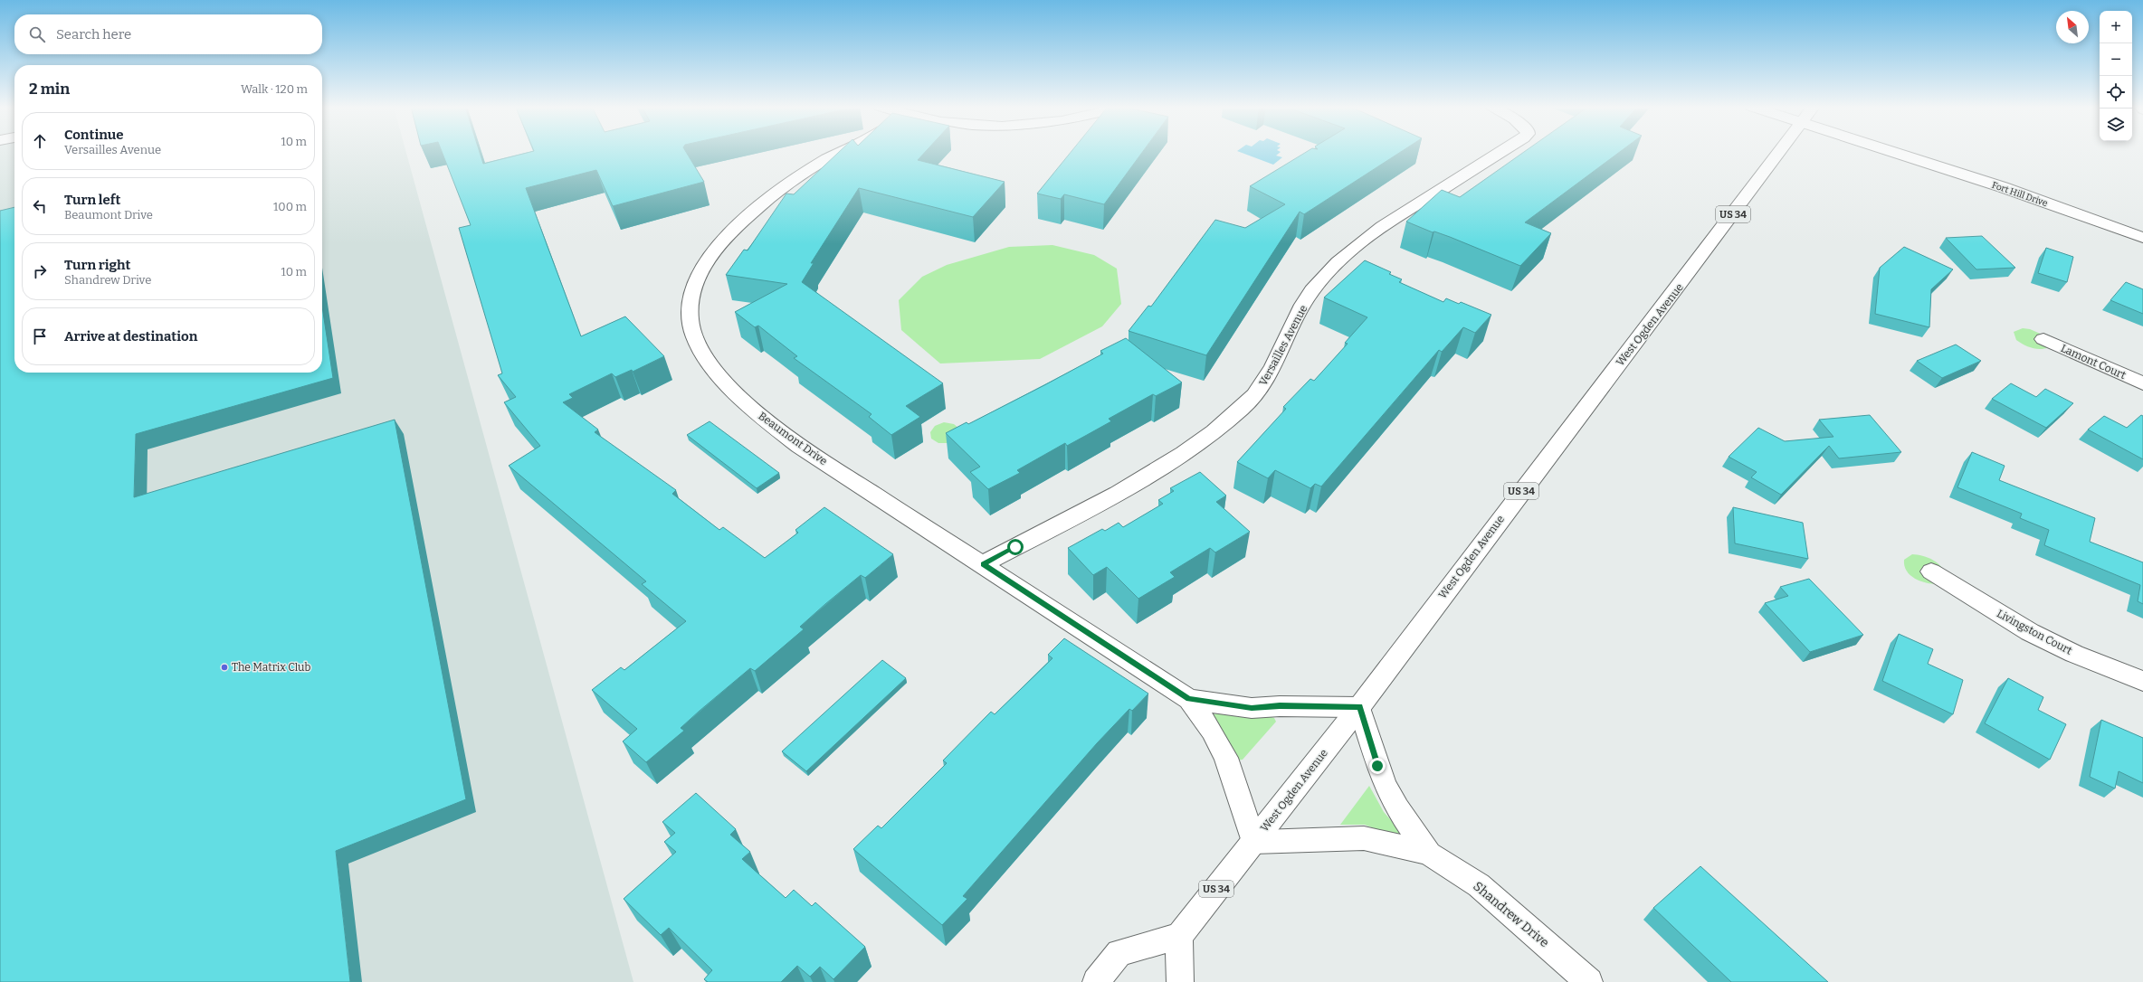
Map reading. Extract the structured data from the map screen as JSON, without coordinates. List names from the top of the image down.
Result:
{
  "streets": {
    "street": [
      "Fort Hill Drive",
      "US 34",
      "West Ogden Avenue",
      "Versailles Avenue",
      "Lamont Court",
      "Beaumont Drive",
      "Livingston Court",
      "Shandrew Drive"
    ]
  },
  "crossings": [
    ["West Ogden Avenue", "Beaumont Drive"],
    ["West Ogden Avenue", "Shandrew Drive"],
    ["Versailles Avenue", "Beaumont Drive"],
    ["Beaumont Drive", "Shandrew Drive"]
  ],
  "places": ["The Matrix Club"],
  "north": "top left",
  "page": {
    "map_buttons": ["+", "−"],
    "search": "Search here",
    "heading": ["2 min", "Walk · 120 m"],
    "list": [
      ["Continue", "Versailles Avenue", "10 m"],
      ["Turn left", "Beaumont Drive", "100 m"],
      ["Turn right", "Shandrew Drive", "10 m"],
      "Arrive at destination"
    ]
  }
}
